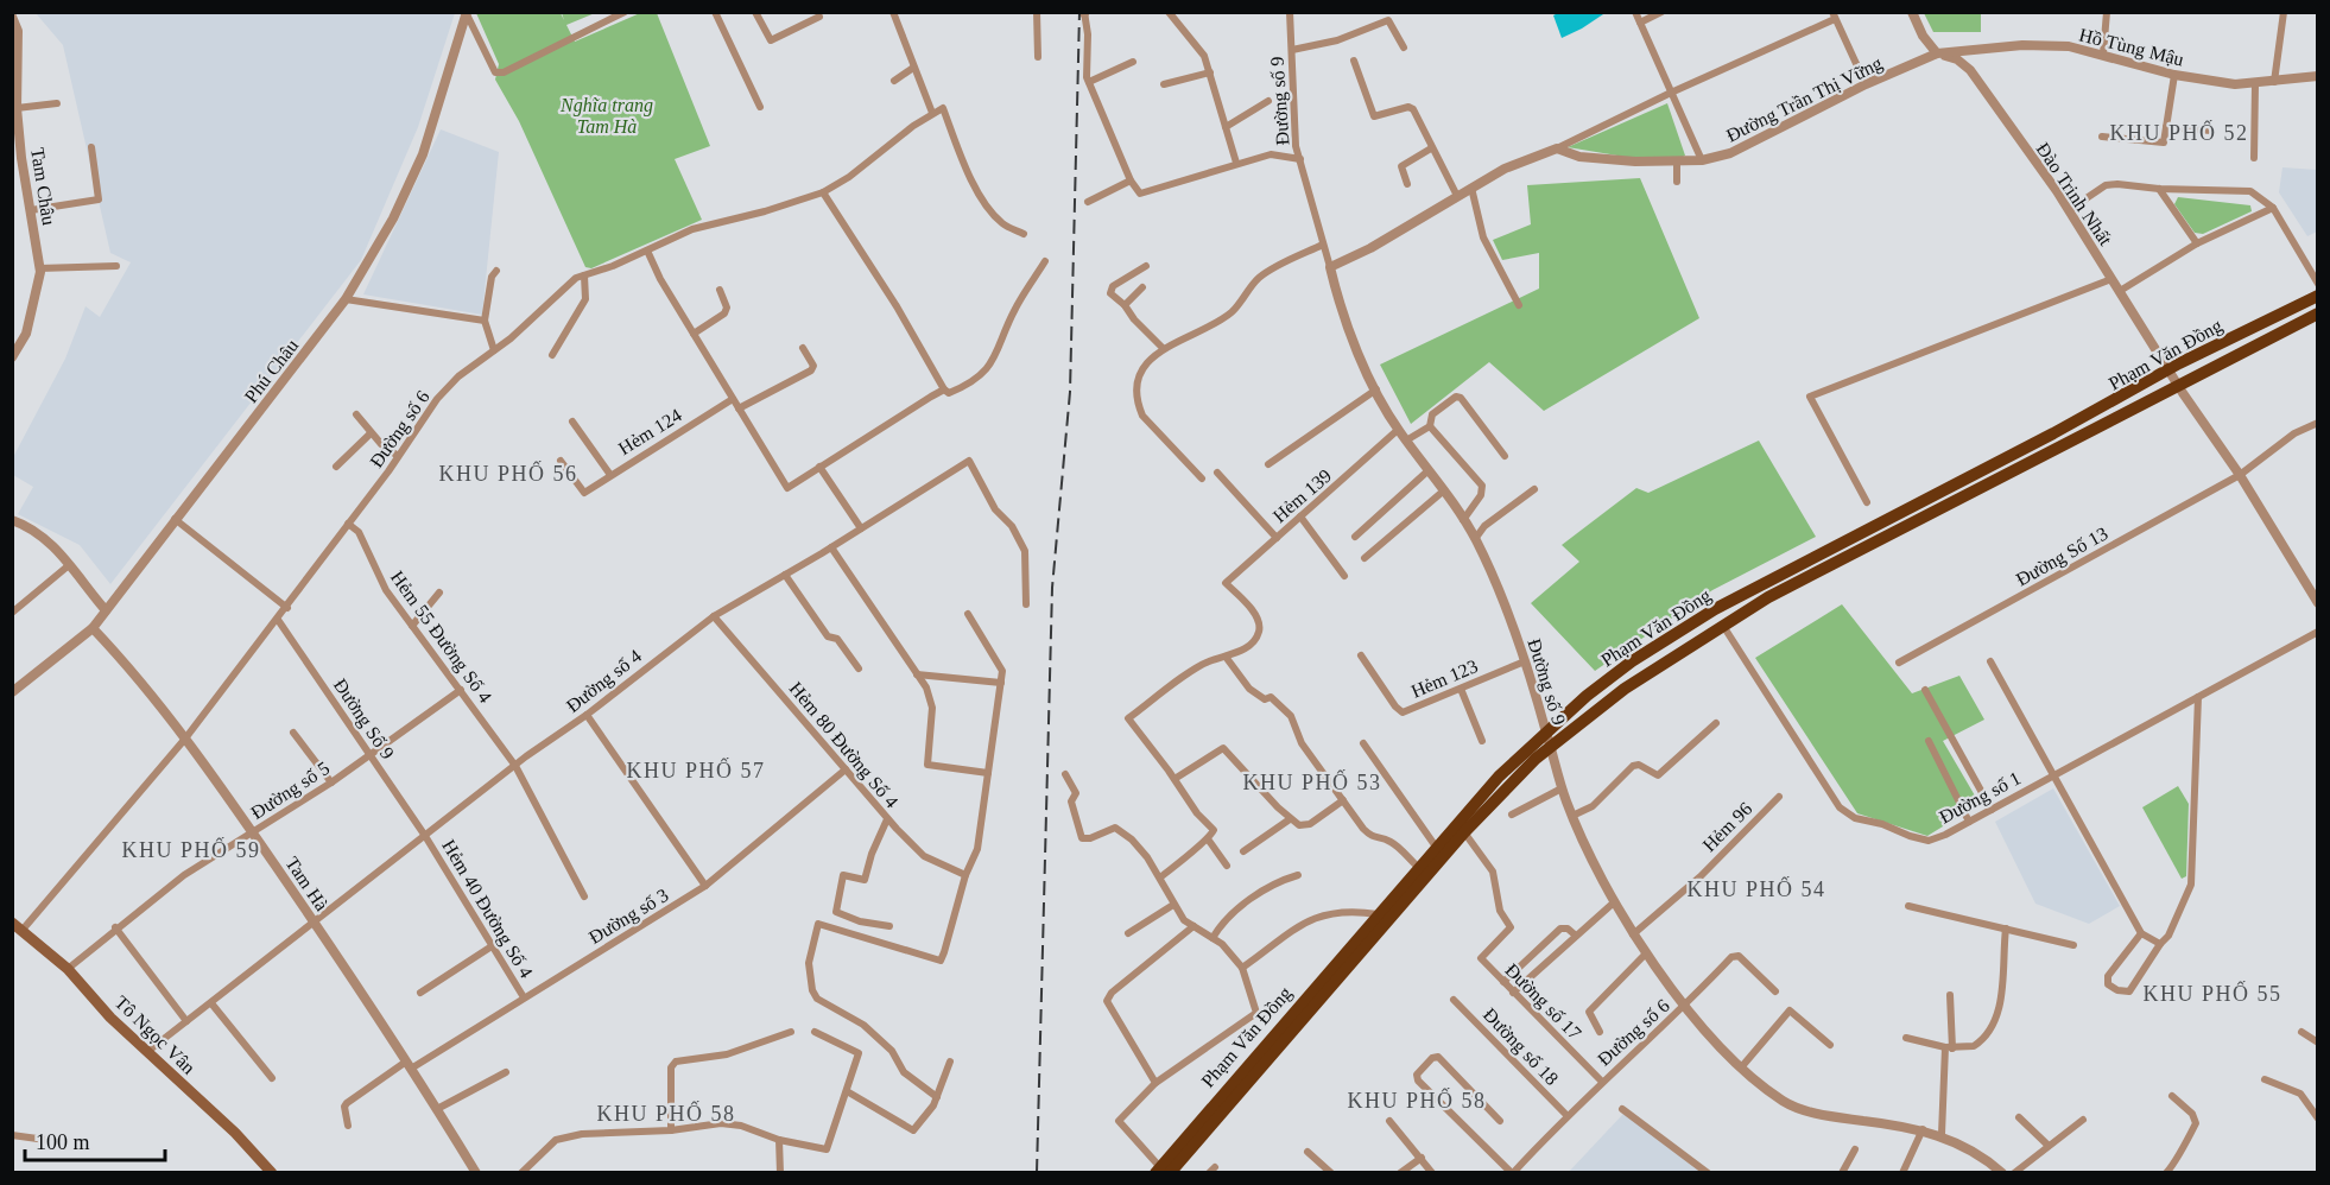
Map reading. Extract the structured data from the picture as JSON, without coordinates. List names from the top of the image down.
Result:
{
  "streets": {
    "highway": ["Phạm Văn Đồng"],
    "main road": ["Tô Ngọc Vân"],
    "street": [
      "Hồ Tùng Mậu",
      "Đường Trần Thị Vững",
      "Đường số 9",
      "Tam Châu",
      "Đào Trinh Nhất",
      "Phú Châu",
      "Đường số 6",
      "Hẻm 124",
      "Hẻm 139",
      "Đường Số 13",
      "Hẻm 55 Đường Số 4",
      "Hẻm 123",
      "Đường số 4",
      "Đường Số 9",
      "Hẻm 80 Đường Số 4",
      "Đường số 5",
      "Đường số 1",
      "Hẻm 96",
      "Tam Hà",
      "Hẻm 40 Đường Số 4",
      "Đường số 3",
      "Đường số 17",
      "Đường số 18"
    ]
  },
  "crossings": [
    ["Hồ Tùng Mậu", "Đường Trần Thị Vững"],
    ["Hồ Tùng Mậu", "Đào Trinh Nhất"],
    ["Đường Trần Thị Vững", "Đào Trinh Nhất"],
    ["Đường số 9", "Phạm Văn Đồng"],
    ["Đường số 9", "Đường số 6"],
    ["Đường số 9", "Hẻm 139"],
    ["Đường số 9", "Hẻm 123"],
    ["Đường số 9", "Hẻm 96"],
    ["Đào Trinh Nhất", "Phạm Văn Đồng"],
    ["Phạm Văn Đồng", "Đường số 1"],
    ["Phạm Văn Đồng", "Đường số 17"],
    ["Phú Châu", "Tam Hà"],
    ["Đường số 6", "Hẻm 55 Đường Số 4"],
    ["Đường số 6", "Đường Số 9"],
    ["Đường số 6", "Tam Hà"],
    ["Đường số 6", "Đường số 17"],
    ["Đường số 6", "Tô Ngọc Vân"],
    ["Đường số 6", "Đường số 18"],
    ["Hẻm 55 Đường Số 4", "Đường số 4"],
    ["Hẻm 55 Đường Số 4", "Đường số 5"],
    ["Đường số 4", "Đường Số 9"],
    ["Đường số 4", "Hẻm 80 Đường Số 4"],
    ["Đường số 4", "Tam Hà"],
    ["Đường số 4", "Hẻm 40 Đường Số 4"],
    ["Đường số 4", "Tô Ngọc Vân"],
    ["Đường Số 9", "Đường số 5"],
    ["Đường Số 9", "Hẻm 40 Đường Số 4"],
    ["Hẻm 80 Đường Số 4", "Đường số 3"],
    ["Đường số 5", "Tam Hà"],
    ["Đường số 5", "Tô Ngọc Vân"],
    ["Tam Hà", "Đường số 3"],
    ["Hẻm 40 Đường Số 4", "Đường số 3"]
  ],
  "districts": [
    "KHU PHỐ 52",
    "KHU PHỐ 56",
    "KHU PHỐ 57",
    "KHU PHỐ 53",
    "KHU PHỐ 59",
    "KHU PHỐ 54",
    "KHU PHỐ 55",
    "KHU PHỐ 58",
    "KHU PHỐ 58"
  ],
  "parks": ["Nghĩa trang Tam Hà"],
  "scale_bar": "100 m"
}
